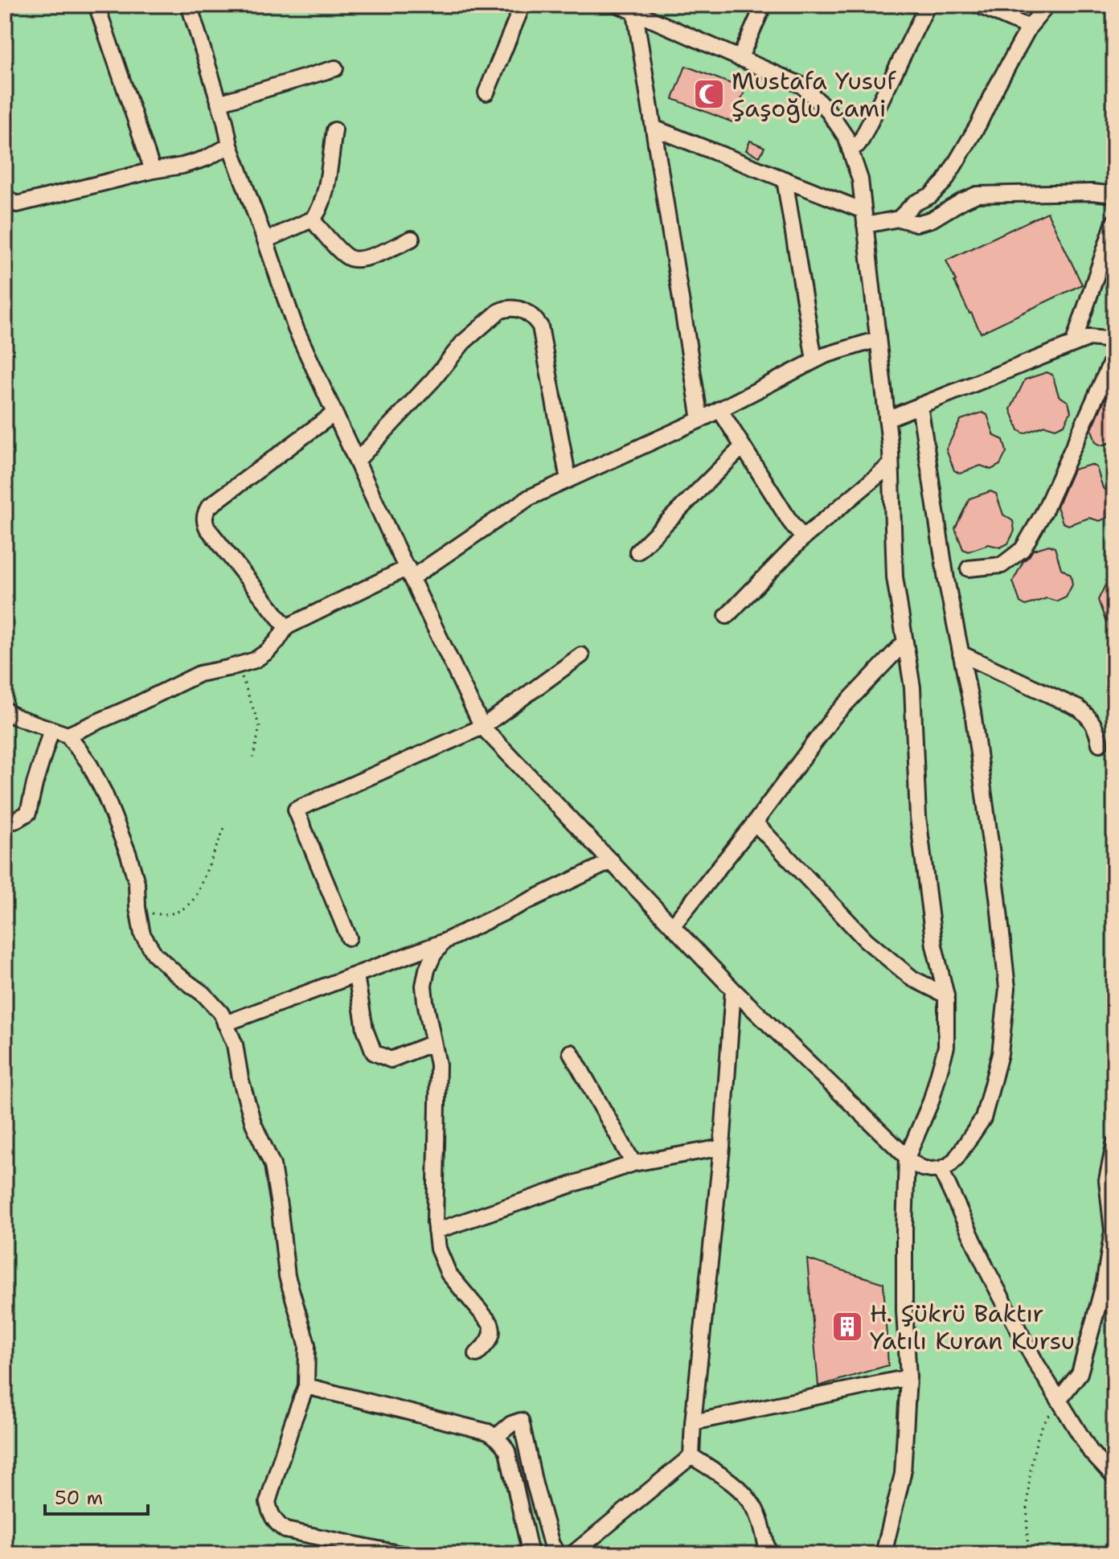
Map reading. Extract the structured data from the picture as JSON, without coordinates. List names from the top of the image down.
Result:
{
  "places": {
    "mosque": ["Mustafa Yusuf Şaşoğlu Cami"],
    "building": ["H. Şükrü Baktır Yatılı Kuran Kursu"]
  },
  "scale_bar": "50 m"
}
